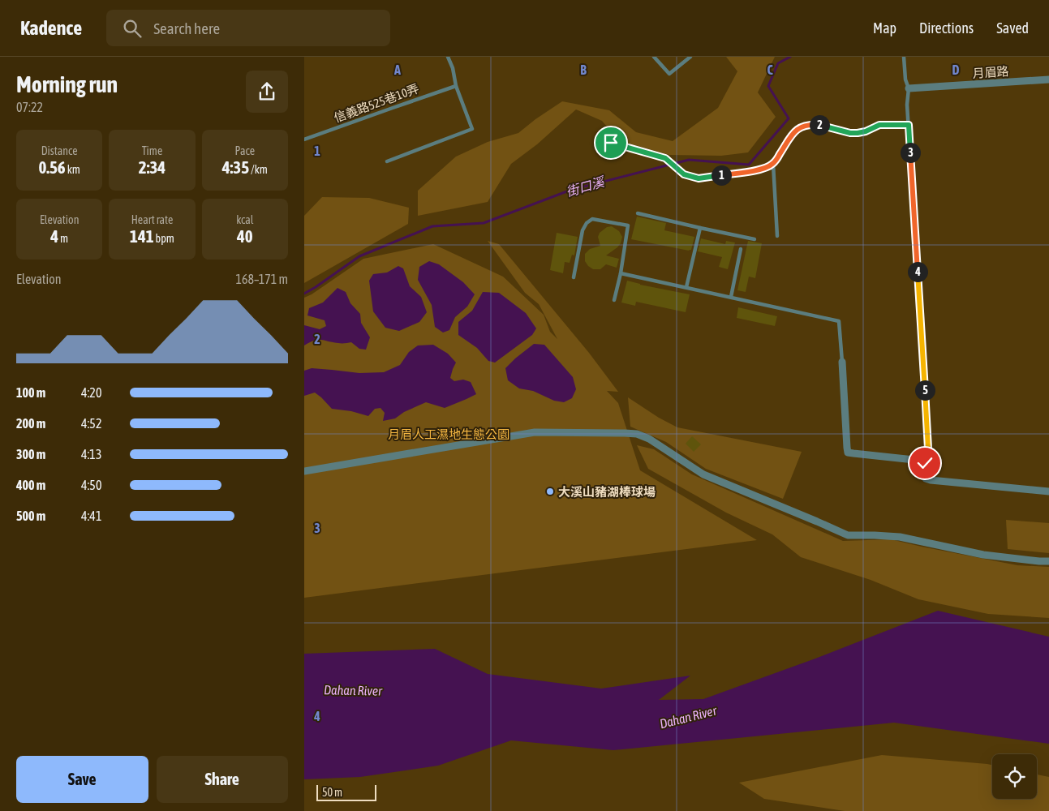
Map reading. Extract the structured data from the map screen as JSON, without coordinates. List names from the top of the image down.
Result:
{
  "streets": {
    "street": ["月眉路"],
    "lane": ["信義路525巷10弄"]
  },
  "water": ["街口溪", "Dahan River"],
  "parks": ["月眉人工濕地生態公園"],
  "places": ["大溪山豬湖棒球場"],
  "scale_bar": "50 m",
  "page": {
    "header": "Kadence",
    "search": "Search here",
    "nav": ["Map", "Directions", "Saved"],
    "heading": ["Morning run", "07:22"],
    "pins": [
      "2",
      "3",
      "1",
      "4",
      "5"
    ],
    "stats": [
      ["Distance", "0.56 km"],
      ["Time", "2:34"],
      ["Pace", "4:35 /km"],
      ["Elevation", "4 m"],
      ["Heart rate", "141 bpm"],
      ["kcal", "40"]
    ],
    "chart": ["Elevation", "168–171 m"],
    "list": [
      {
        "name": "100 m",
        "note": "4:20"
      },
      {
        "name": "200 m",
        "note": "4:52"
      },
      {
        "name": "300 m",
        "note": "4:13"
      },
      {
        "name": "400 m",
        "note": "4:50"
      },
      {
        "name": "500 m",
        "note": "4:41"
      }
    ],
    "buttons": ["Save", "Share"],
    "scale": "50 m"
  },
  "grid": {
    "columns": [
      "A",
      "B",
      "C",
      "D"
    ],
    "rows": [
      "1",
      "2",
      "3",
      "4"
    ]
  }
}
